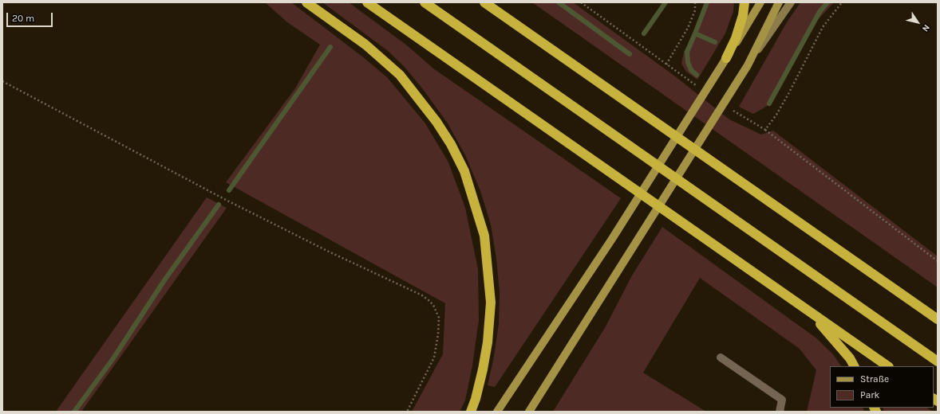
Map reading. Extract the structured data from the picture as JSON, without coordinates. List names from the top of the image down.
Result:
{
  "legend": ["Straße", "Park"],
  "scale_bar": "20 m",
  "north": "bottom right"
}
